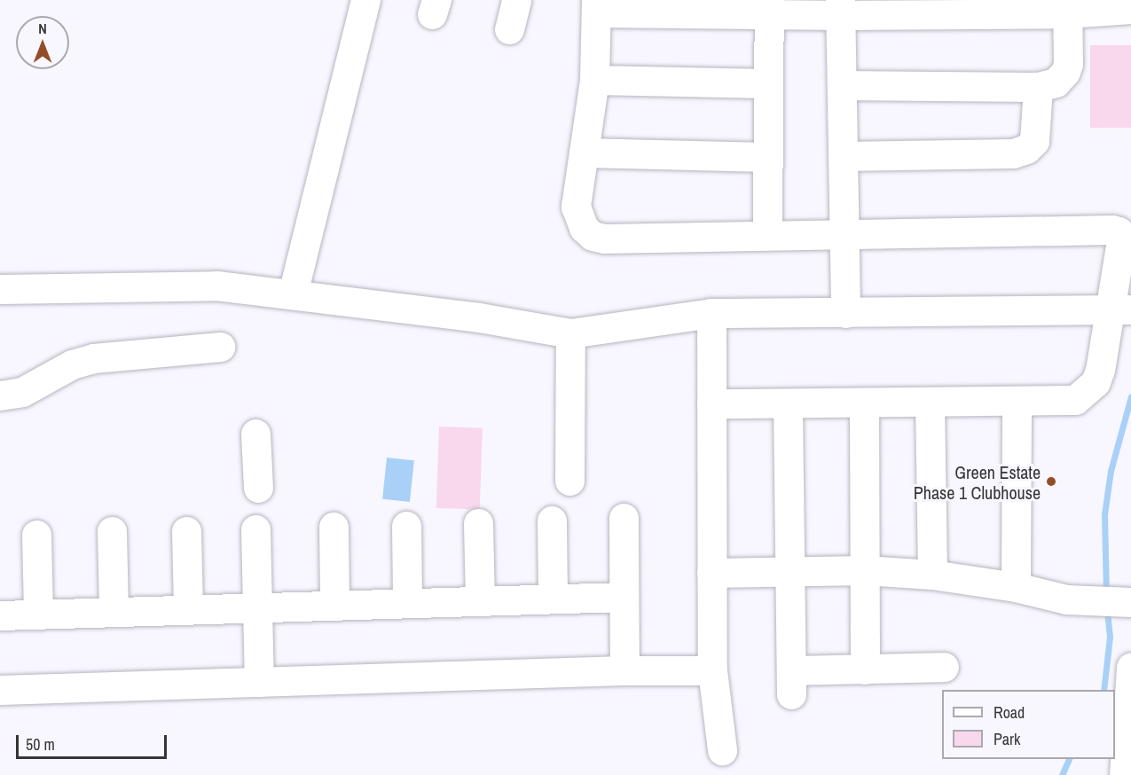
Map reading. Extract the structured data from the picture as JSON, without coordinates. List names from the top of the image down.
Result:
{
  "places": ["Green Estate Phase 1 Clubhouse"],
  "legend": ["Road", "Park"],
  "scale_bar": "50 m",
  "north": "top"
}
